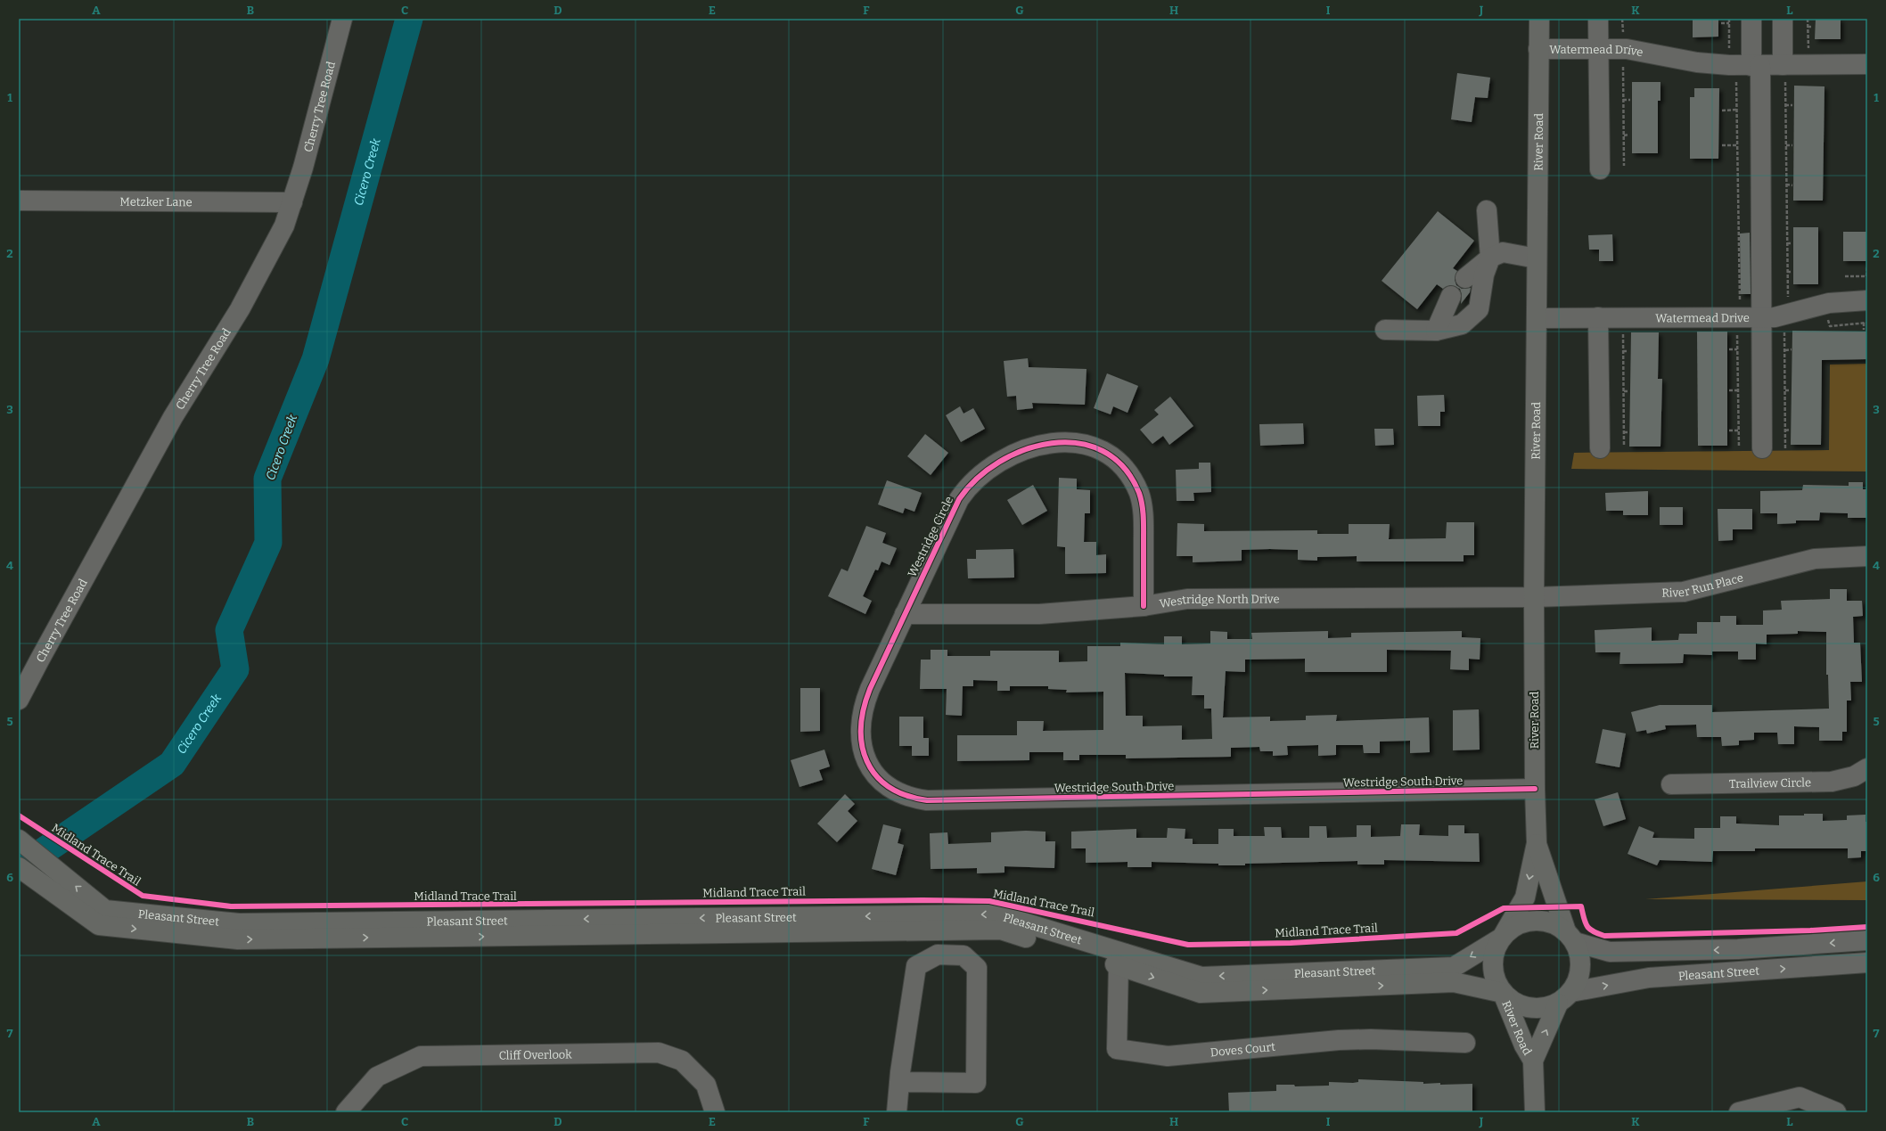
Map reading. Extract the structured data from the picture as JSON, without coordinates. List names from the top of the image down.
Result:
{
  "streets": {
    "main road": ["River Road", "Pleasant Street"],
    "street": [
      "Watermead Drive",
      "Cherry Tree Road",
      "Metzker Lane",
      "Westridge Circle",
      "River Run Place",
      "Westridge North Drive",
      "Westridge South Drive",
      "Trailview Circle",
      "Doves Court",
      "Cliff Overlook"
    ],
    "cycle path": ["Midland Trace Trail"]
  },
  "crossings": [
    ["Watermead Drive", "River Road"],
    ["Cherry Tree Road", "Metzker Lane"],
    ["River Road", "River Run Place"],
    ["River Road", "Westridge North Drive"],
    ["River Road", "Westridge South Drive"],
    ["River Road", "Pleasant Street"],
    ["Westridge Circle", "Westridge North Drive"],
    ["Westridge Circle", "Westridge South Drive"],
    ["River Run Place", "Westridge North Drive"],
    ["Westridge North Drive", "Westridge South Drive"],
    ["Pleasant Street", "Doves Court"]
  ],
  "water": ["Cicero Creek"],
  "grid": {
    "columns": [
      "A",
      "B",
      "C",
      "D",
      "E",
      "F",
      "G",
      "H",
      "I",
      "J",
      "K",
      "L"
    ],
    "rows": [
      "1",
      "2",
      "3",
      "4",
      "5",
      "6",
      "7"
    ]
  }
}
